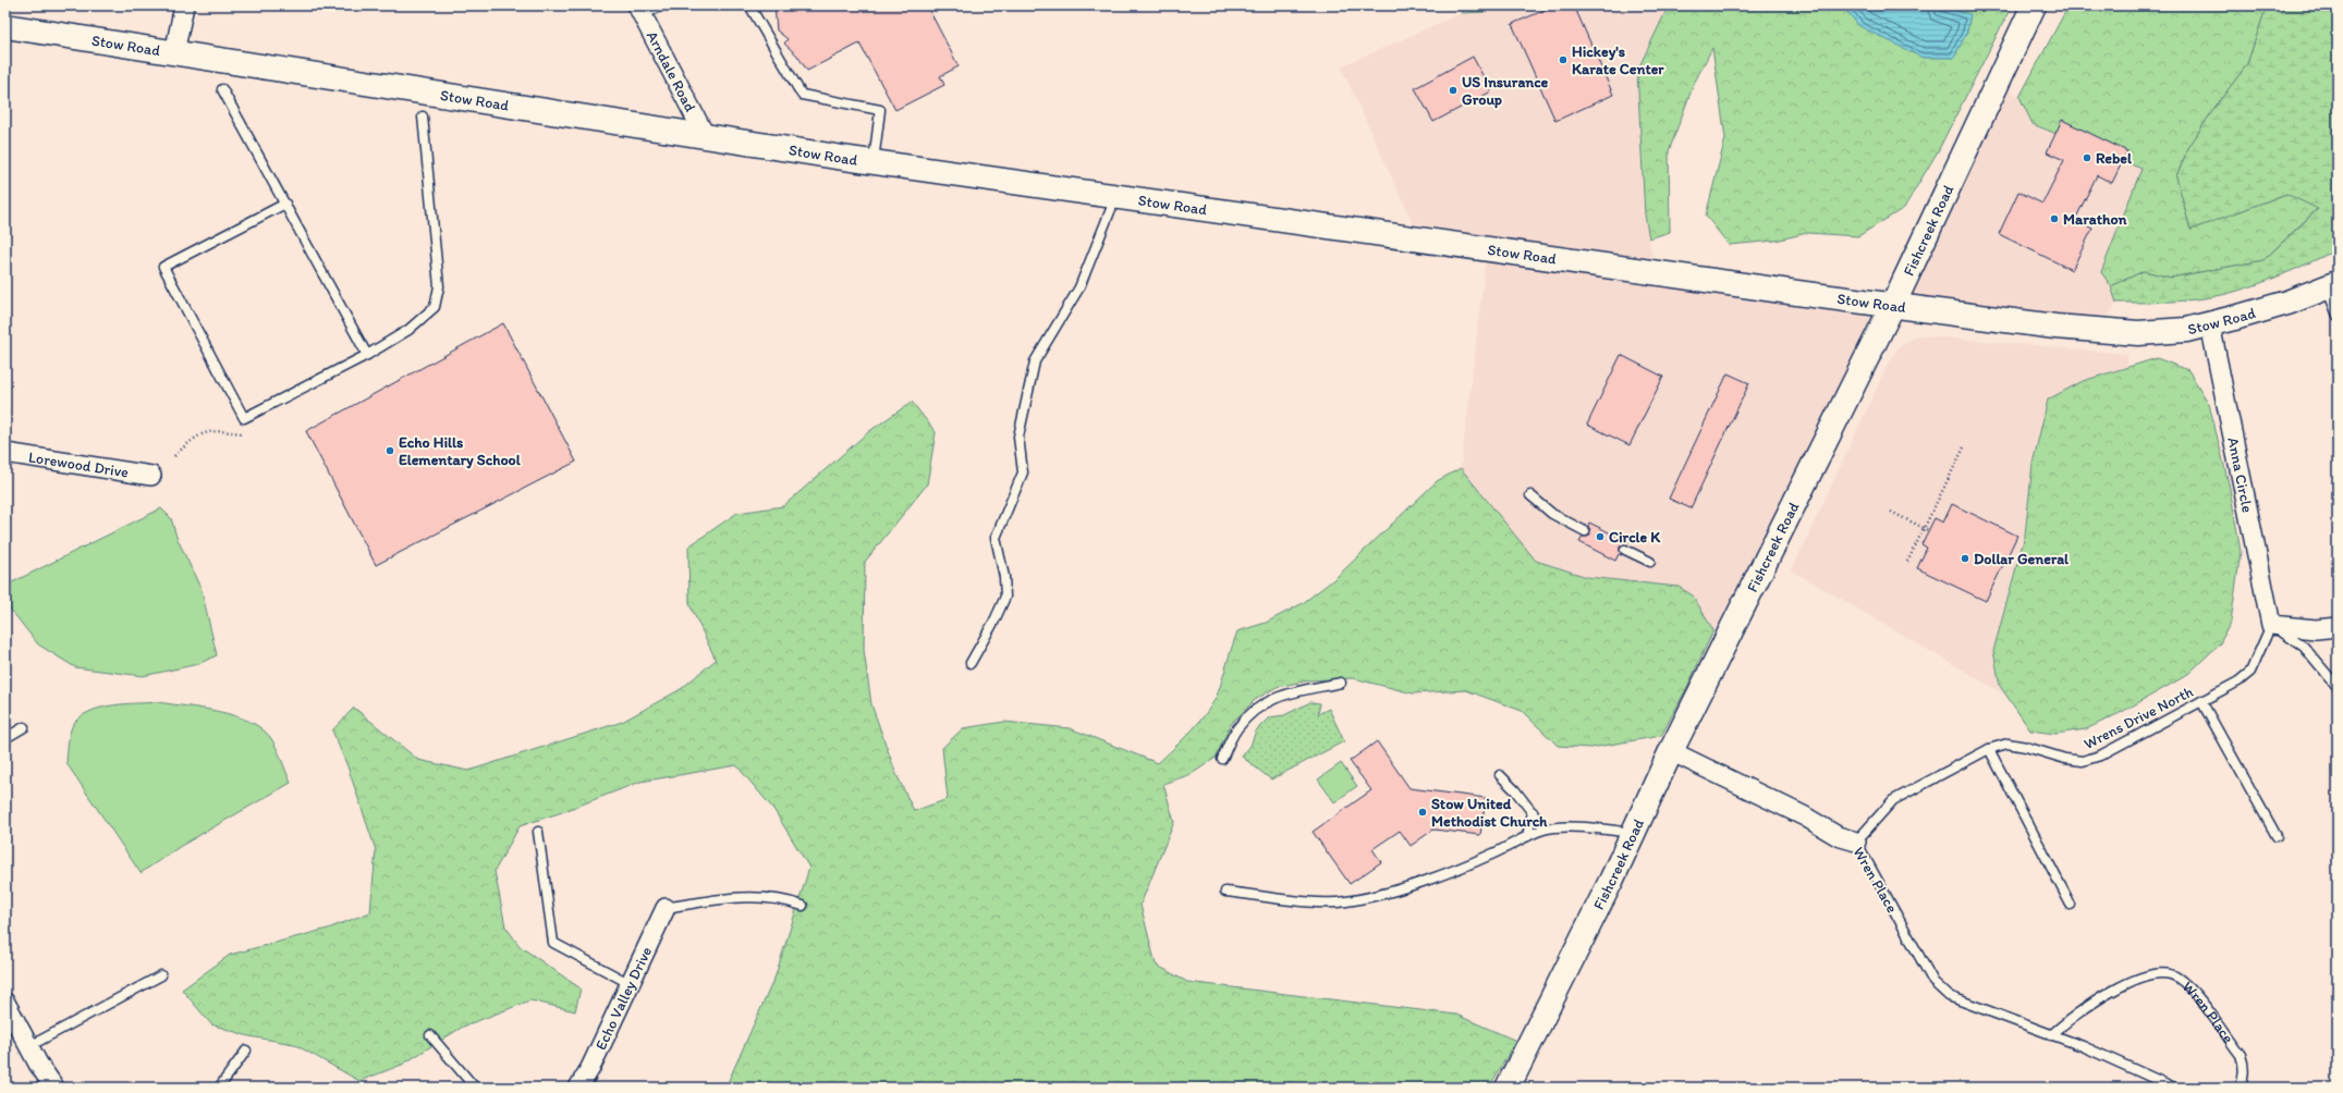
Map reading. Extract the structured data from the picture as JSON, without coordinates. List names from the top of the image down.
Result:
{
  "streets": {
    "street": [
      "Stow Road",
      "Arndale Road",
      "Fishcreek Road",
      "Lorewood Drive",
      "Anna Circle",
      "Wren Place",
      "Echo Valley Drive"
    ],
    "lane": ["Wrens Drive North"]
  },
  "crossings": [
    ["Stow Road", "Arndale Road"],
    ["Stow Road", "Fishcreek Road"],
    ["Stow Road", "Anna Circle"],
    ["Fishcreek Road", "Wren Place"],
    ["Anna Circle", "Wrens Drive North"],
    ["Wrens Drive North", "Wren Place"]
  ],
  "places": [
    "Hickey's Karate Center",
    "US Insurance Group",
    "Rebel",
    "Marathon",
    "Echo Hills Elementary School",
    "Circle K",
    "Dollar General",
    "Stow United Methodist Church"
  ]
}
